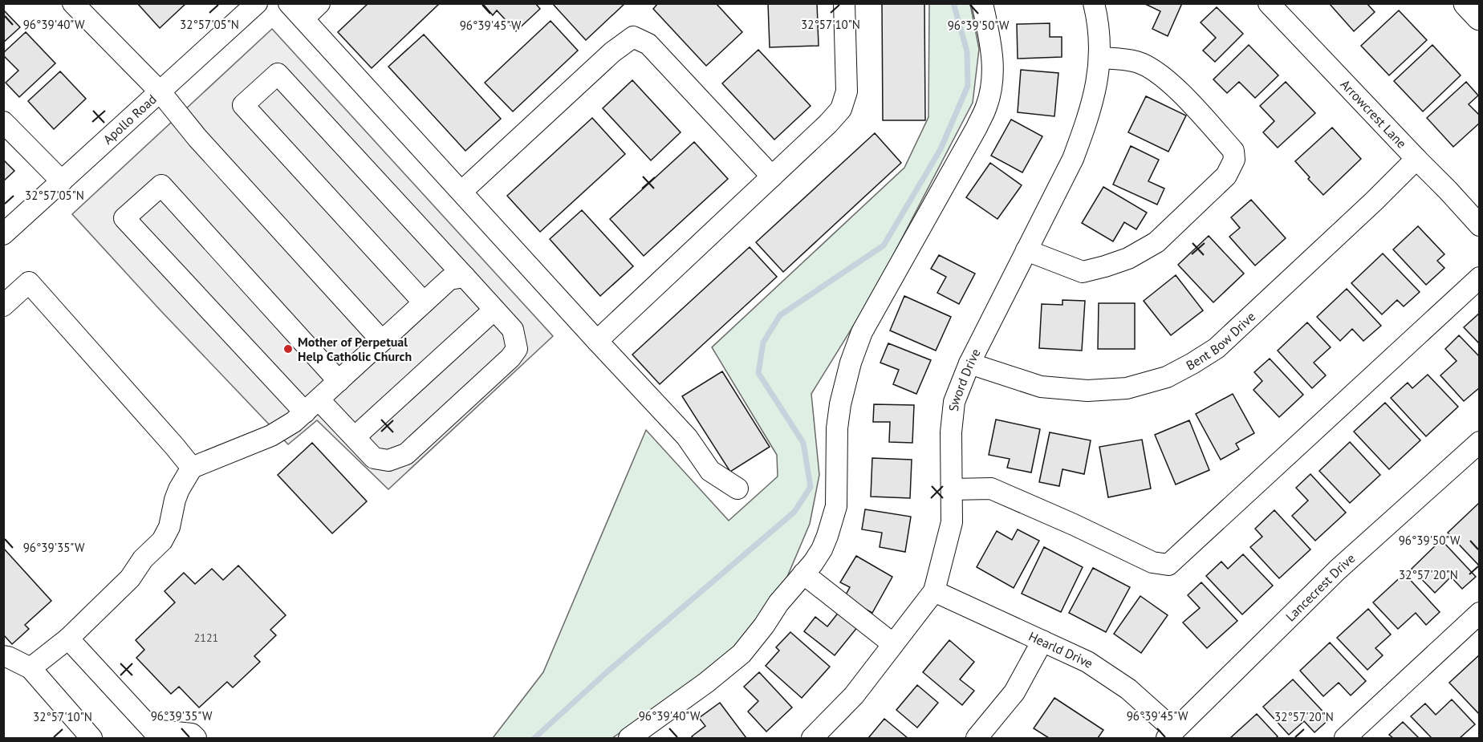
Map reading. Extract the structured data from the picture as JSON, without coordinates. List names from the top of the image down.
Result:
{
  "streets": {
    "street": [
      "Arrowcrest Lane",
      "Apollo Road",
      "Bent Bow Drive",
      "Sword Drive",
      "Lancecrest Drive",
      "Hearld Drive"
    ]
  },
  "crossings": [
    ["Arrowcrest Lane", "Bent Bow Drive"],
    ["Bent Bow Drive", "Sword Drive"],
    ["Sword Drive", "Hearld Drive"],
    ["Lancecrest Drive", "Hearld Drive"]
  ],
  "places": ["Mother of Perpetual Help Catholic Church"],
  "house_numbers": ["2121"],
  "coordinates": [
    "96°39'40\"W",
    "32°57'05\"N",
    "32°57'10\"N",
    "96°39'45\"W",
    "96°39'50\"W",
    "96°39'35\"W",
    "32°57'20\"N"
  ]
}
